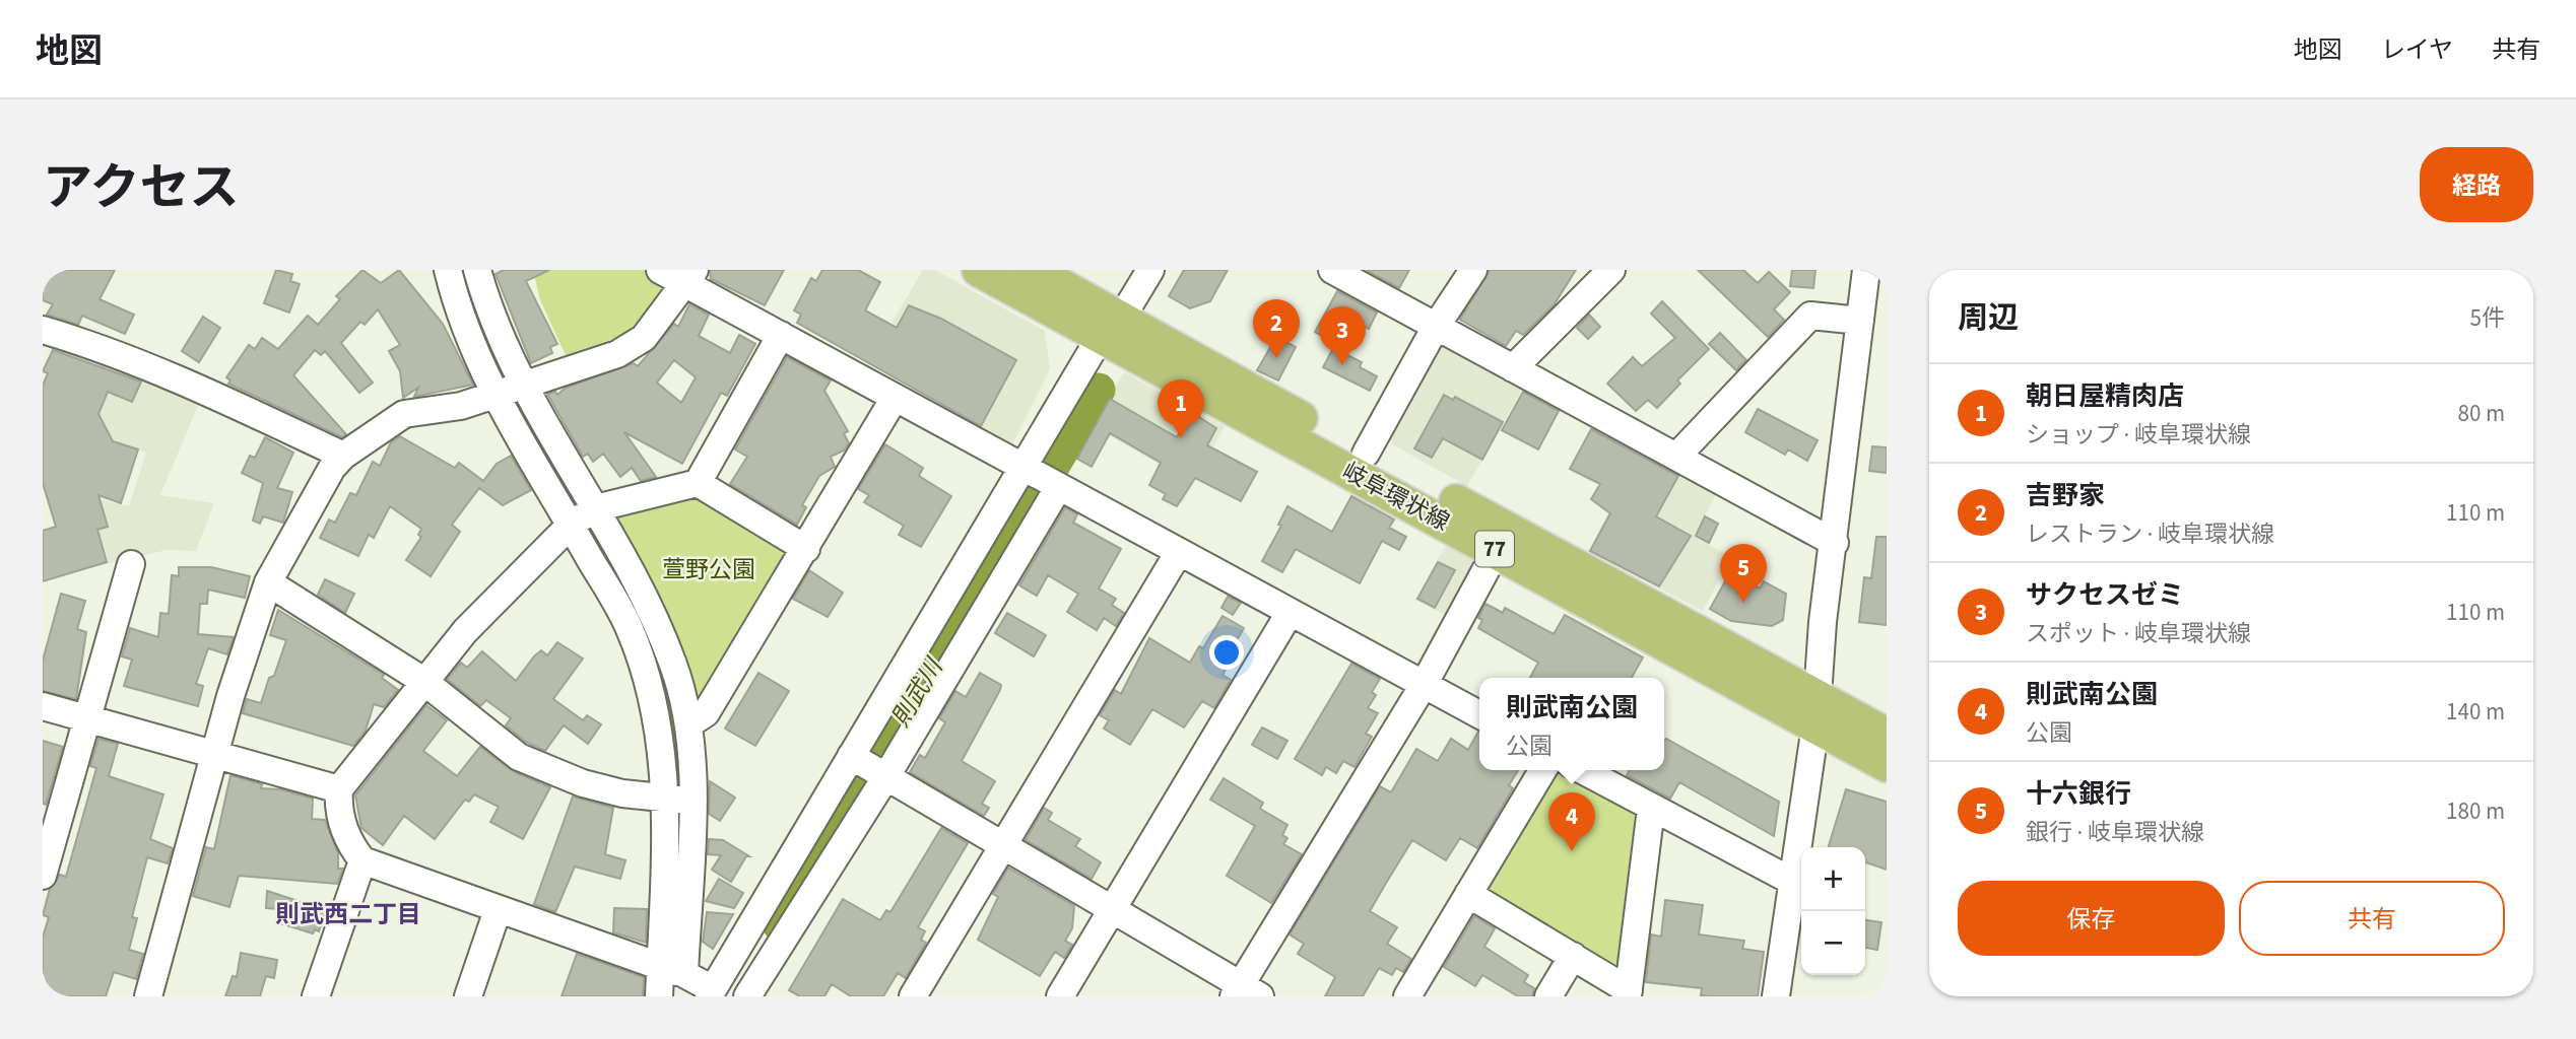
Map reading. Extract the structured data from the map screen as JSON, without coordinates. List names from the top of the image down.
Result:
{
  "streets": {
    "main road": ["岐阜環状線", "77"]
  },
  "districts": ["則武西二丁目"],
  "water": ["則武川"],
  "parks": ["萱野公園"],
  "page": {
    "header": "地図",
    "nav": ["地図", "レイヤ", "共有"],
    "title": "アクセス",
    "buttons": [
      "経路",
      ["保存", "共有"]
    ],
    "heading": ["周辺", "5件"],
    "pins": [
      "2",
      "3",
      "1",
      "5",
      "4"
    ],
    "list": [
      {
        "mark": "1",
        "name": "朝日屋精肉店",
        "note": "ショップ · 岐阜環状線",
        "value": "80 m"
      },
      {
        "mark": "2",
        "name": "吉野家",
        "note": "レストラン · 岐阜環状線",
        "value": "110 m"
      },
      {
        "mark": "3",
        "name": "サクセスゼミ",
        "note": "スポット · 岐阜環状線",
        "value": "110 m"
      },
      {
        "mark": "4",
        "name": "則武南公園",
        "note": "公園",
        "value": "140 m"
      },
      {
        "mark": "5",
        "name": "十六銀行",
        "note": "銀行 · 岐阜環状線",
        "value": "180 m"
      }
    ],
    "popup": ["則武南公園", "公園"],
    "map_buttons": ["+", "−"]
  }
}
